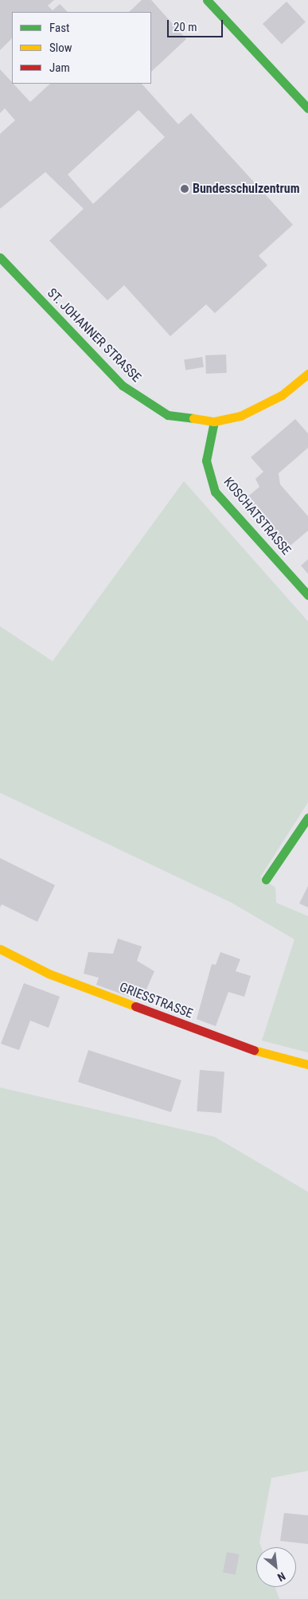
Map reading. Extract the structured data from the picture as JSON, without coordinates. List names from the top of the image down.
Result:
{
  "streets": {
    "street": ["ST. JOHANNER STRASSE", "KOSCHATSTRASSE", "GRIESSTRASSE"]
  },
  "crossings": [
    ["ST. JOHANNER STRASSE", "KOSCHATSTRASSE"]
  ],
  "places": ["Bundesschulzentrum"],
  "legend": ["Fast", "Slow", "Jam"],
  "scale_bar": "20 m",
  "north": "bottom right"
}
